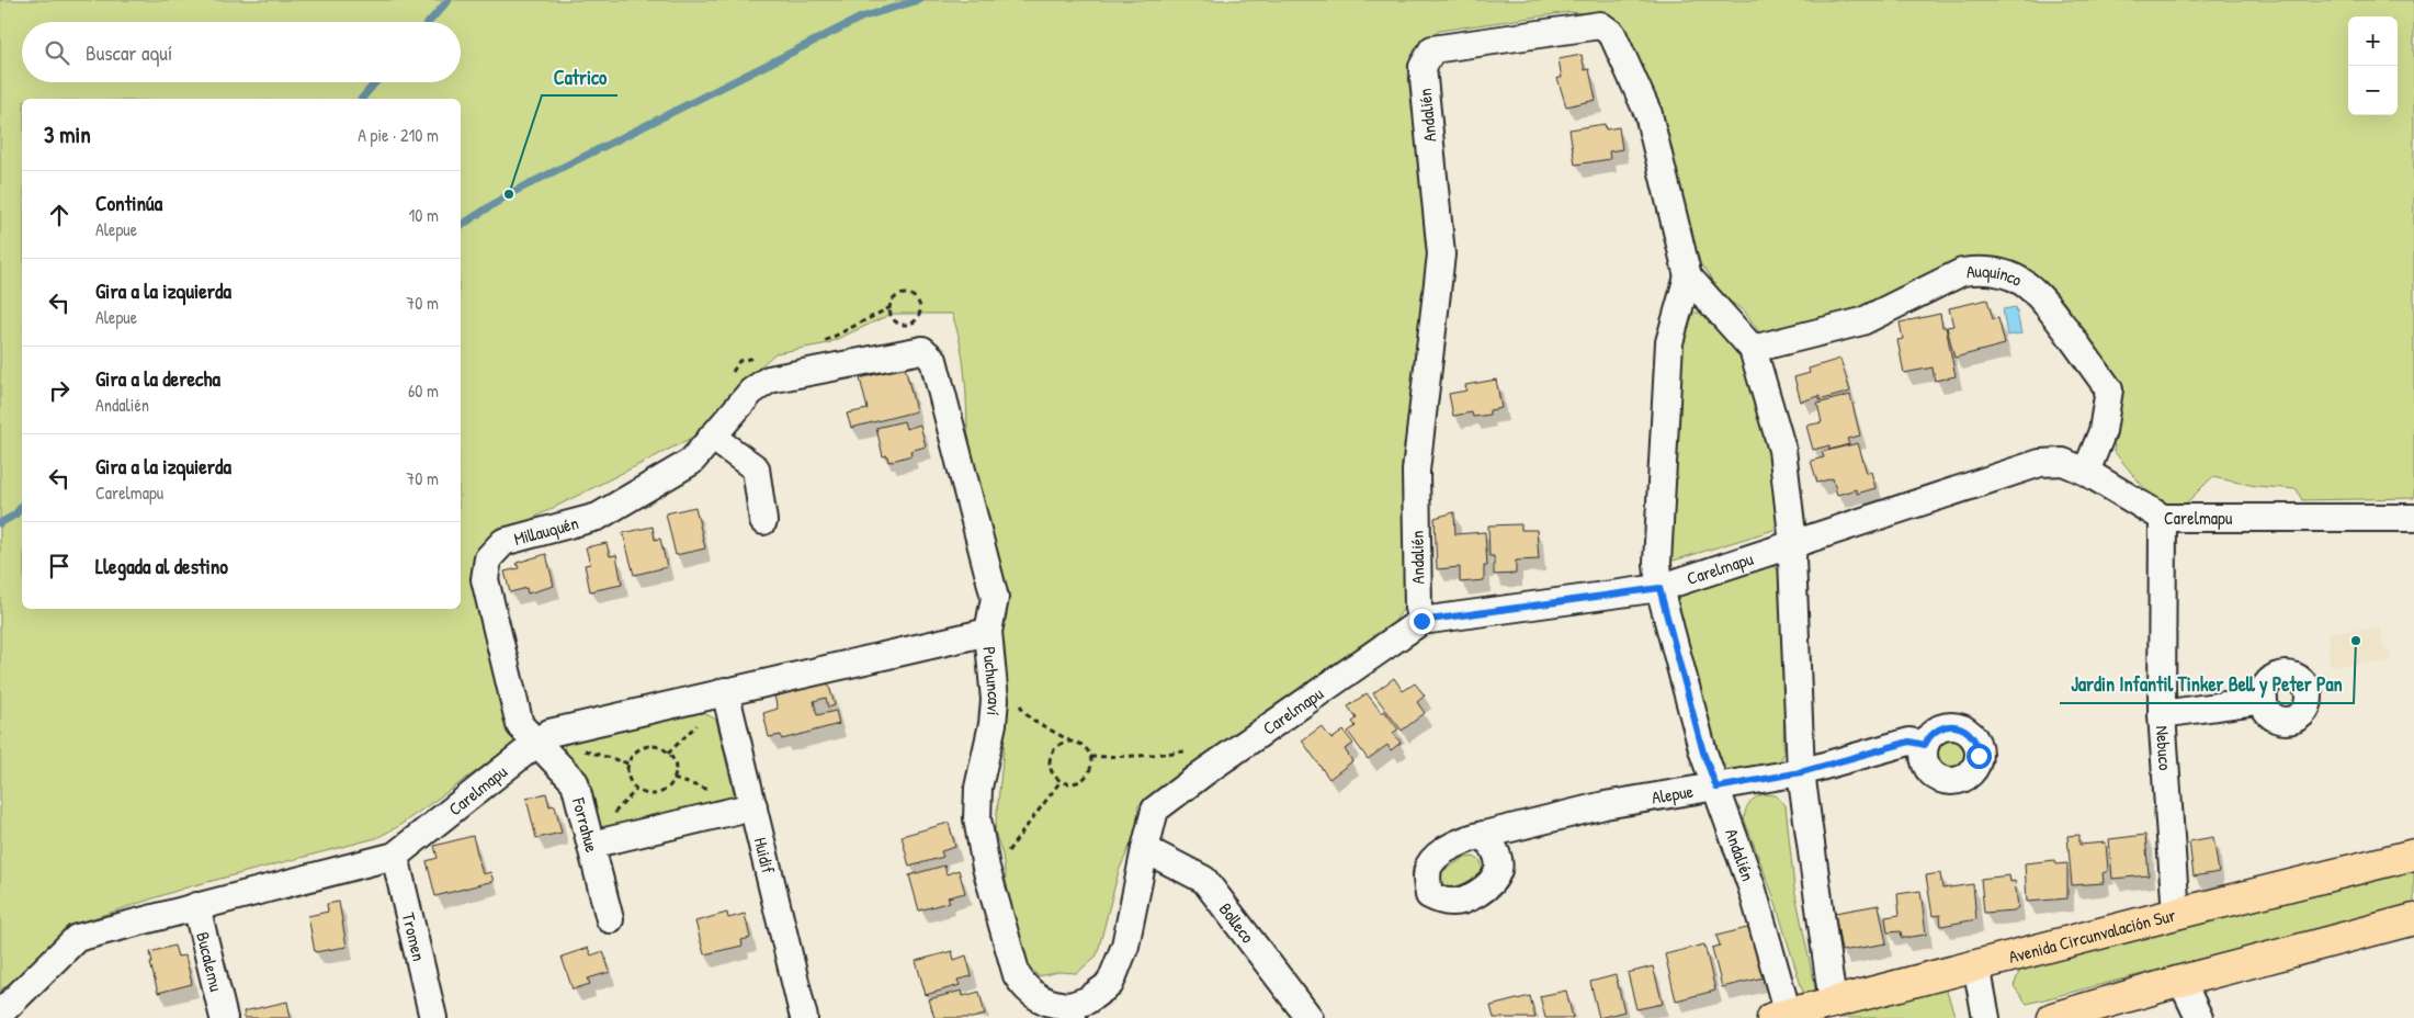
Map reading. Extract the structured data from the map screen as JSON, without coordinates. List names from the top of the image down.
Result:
{
  "streets": {
    "main road": ["Avenida Circunvalación Sur"],
    "street": [
      "Andalién",
      "Auquinco",
      "Carelmapu",
      "Millauquén",
      "Puchuncaví",
      "Nebuco",
      "Alepue",
      "Forrahue",
      "Huidif",
      "Bolleco",
      "Tromen",
      "Bucalemu"
    ]
  },
  "crossings": [
    ["Andalién", "Auquinco"],
    ["Andalién", "Carelmapu"],
    ["Andalién", "Alepue"],
    ["Andalién", "Avenida Circunvalación Sur"],
    ["Auquinco", "Carelmapu"],
    ["Carelmapu", "Millauquén"],
    ["Carelmapu", "Puchuncaví"],
    ["Carelmapu", "Nebuco"],
    ["Carelmapu", "Forrahue"],
    ["Carelmapu", "Huidif"],
    ["Carelmapu", "Bolleco"],
    ["Carelmapu", "Tromen"],
    ["Carelmapu", "Bucalemu"],
    ["Millauquén", "Puchuncaví"],
    ["Millauquén", "Forrahue"],
    ["Nebuco", "Avenida Circunvalación Sur"]
  ],
  "places": ["Catrico", "Jardin Infantil Tinker Bell y Peter Pan"],
  "page": {
    "map_buttons": ["+", "−"],
    "search": "Buscar aquí",
    "heading": ["3 min", "A pie · 210 m"],
    "list": [
      ["Continúa", "Alepue", "10 m"],
      ["Gira a la izquierda", "Alepue", "70 m"],
      ["Gira a la derecha", "Andalién", "60 m"],
      ["Gira a la izquierda", "Carelmapu", "70 m"],
      "Llegada al destino"
    ]
  }
}
